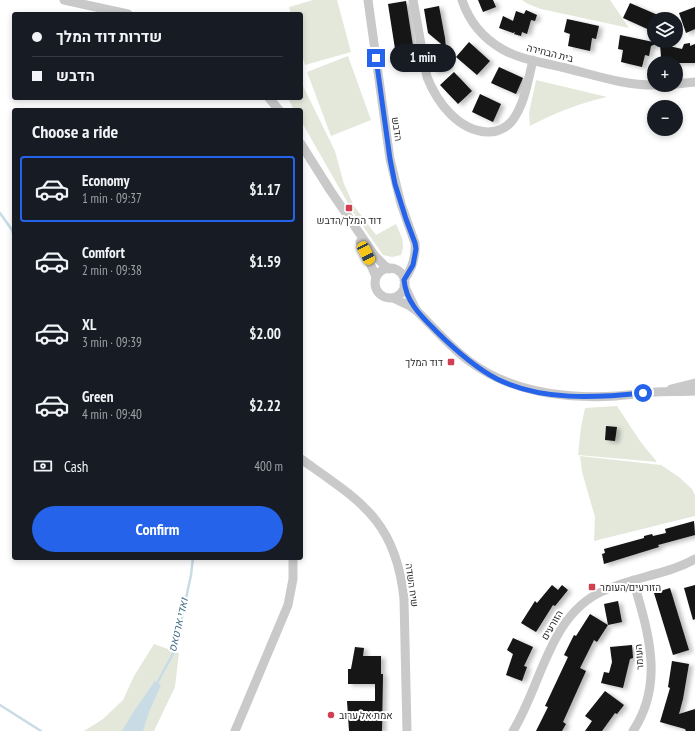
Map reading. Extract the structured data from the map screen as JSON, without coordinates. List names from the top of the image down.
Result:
{
  "streets": {
    "street": [
      "בית הבחירה",
      "הדבש",
      "שיח השדה",
      "הזורעים",
      "העומר"
    ]
  },
  "crossings": [
    ["הזורעים", "העומר"]
  ],
  "water": ["ואדי ארטאס"],
  "places": {
    "transit": ["דוד המלך/הדבש", "דוד המלך", "הזורעים/העומר"],
    "other": ["אמת אל ערוב"]
  },
  "page": {
    "map_buttons": ["+", "−"],
    "banner": ["שדרות דוד המלך", "הדבש"],
    "bubble": "1 min",
    "heading": "Choose a ride",
    "list": [
      {
        "name": "Economy",
        "note": "1 min · 09:37",
        "value": "$1.17"
      },
      {
        "name": "Comfort",
        "note": "2 min · 09:38",
        "value": "$1.59"
      },
      {
        "name": "XL",
        "note": "3 min · 09:39",
        "value": "$2.00"
      },
      {
        "name": "Green",
        "note": "4 min · 09:40",
        "value": "$2.22"
      }
    ],
    "pay": ["Cash", "400 m"],
    "buttons": "Confirm"
  }
}
